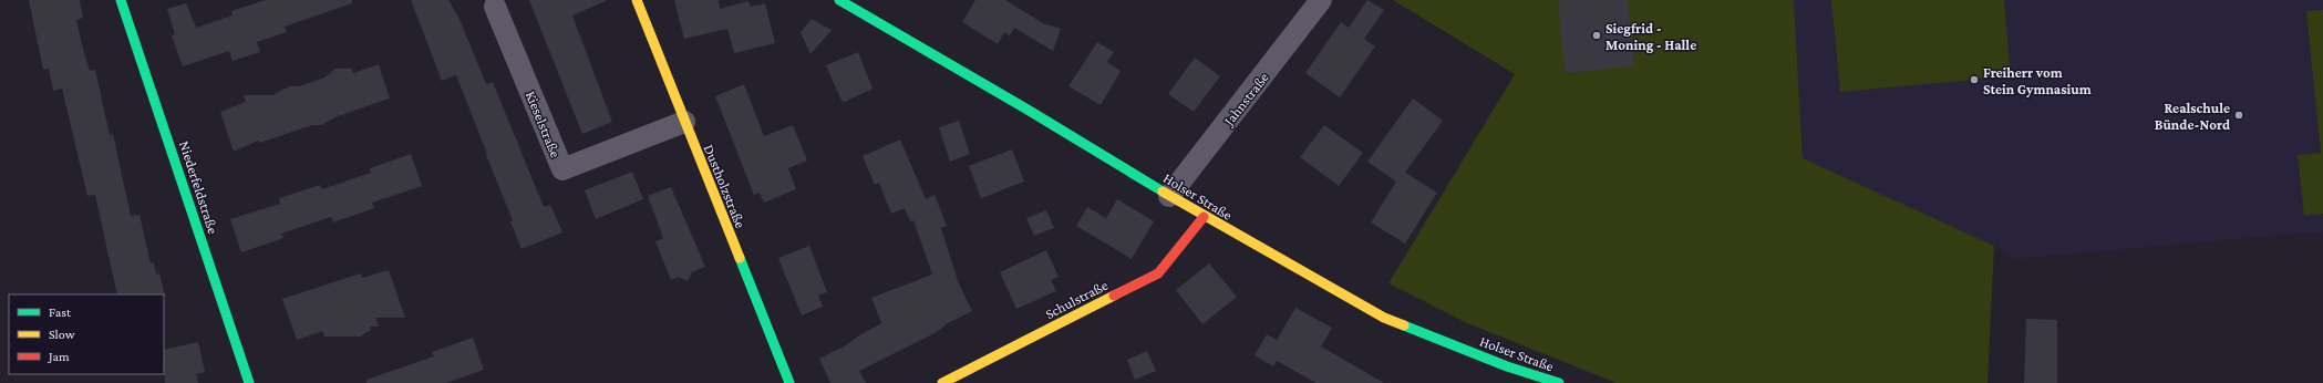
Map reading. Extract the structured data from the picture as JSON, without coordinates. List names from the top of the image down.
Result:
{
  "streets": {
    "street": [
      "Jahnstraße",
      "Kieselstraße",
      "Dustholzstraße",
      "Niederfeldstraße",
      "Holser Straße",
      "Schulstraße"
    ]
  },
  "crossings": [
    ["Jahnstraße", "Holser Straße"],
    ["Kieselstraße", "Dustholzstraße"],
    ["Holser Straße", "Schulstraße"]
  ],
  "places": ["Siegfrid - Moning - Halle", "Freiherr vom Stein Gymnasium", "Realschule Bünde-Nord"],
  "legend": ["Fast", "Slow", "Jam"]
}
